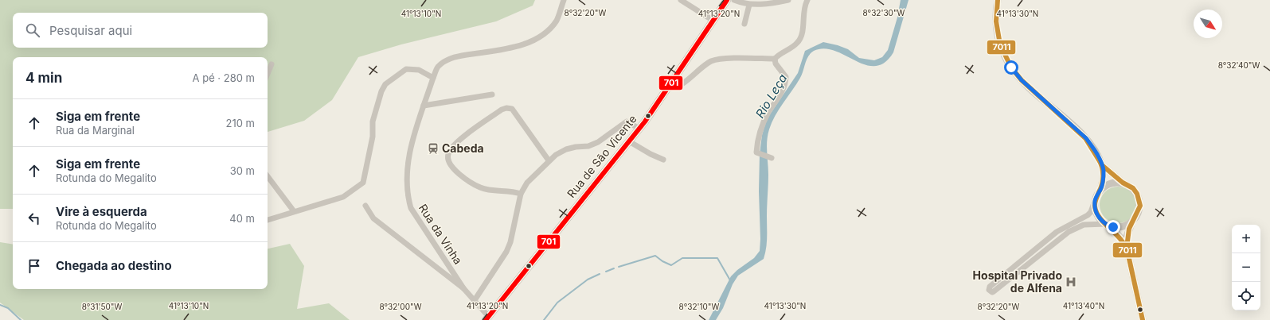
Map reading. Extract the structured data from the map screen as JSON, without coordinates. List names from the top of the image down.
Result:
{
  "streets": {
    "main road": ["Rua de São Vicente"],
    "street": ["Rua da Vinha"]
  },
  "water": ["Rio Leça"],
  "places": {
    "station": ["Cabeda"],
    "hospital": ["Hospital Privado de Alfena"]
  },
  "lines": ["transit line 701", "transit line 7011"],
  "north": "bottom right",
  "page": {
    "search": "Pesquisar aqui",
    "heading": ["4 min", "A pé · 280 m"],
    "list": [
      ["Siga em frente", "Rua da Marginal", "210 m"],
      ["Siga em frente", "Rotunda do Megalito", "30 m"],
      ["Vire à esquerda", "Rotunda do Megalito", "40 m"],
      "Chegada ao destino"
    ],
    "map_buttons": ["+", "−"]
  },
  "coordinates": [
    "8°32'20\"W",
    "8°32'30\"W",
    "41°13'10\"N",
    "41°13'20\"N",
    "41°13'30\"N",
    "8°32'40\"W",
    "41°13'40\"N",
    "8°31'50\"W",
    "8°32'00\"W",
    "8°32'10\"W"
  ]
}
